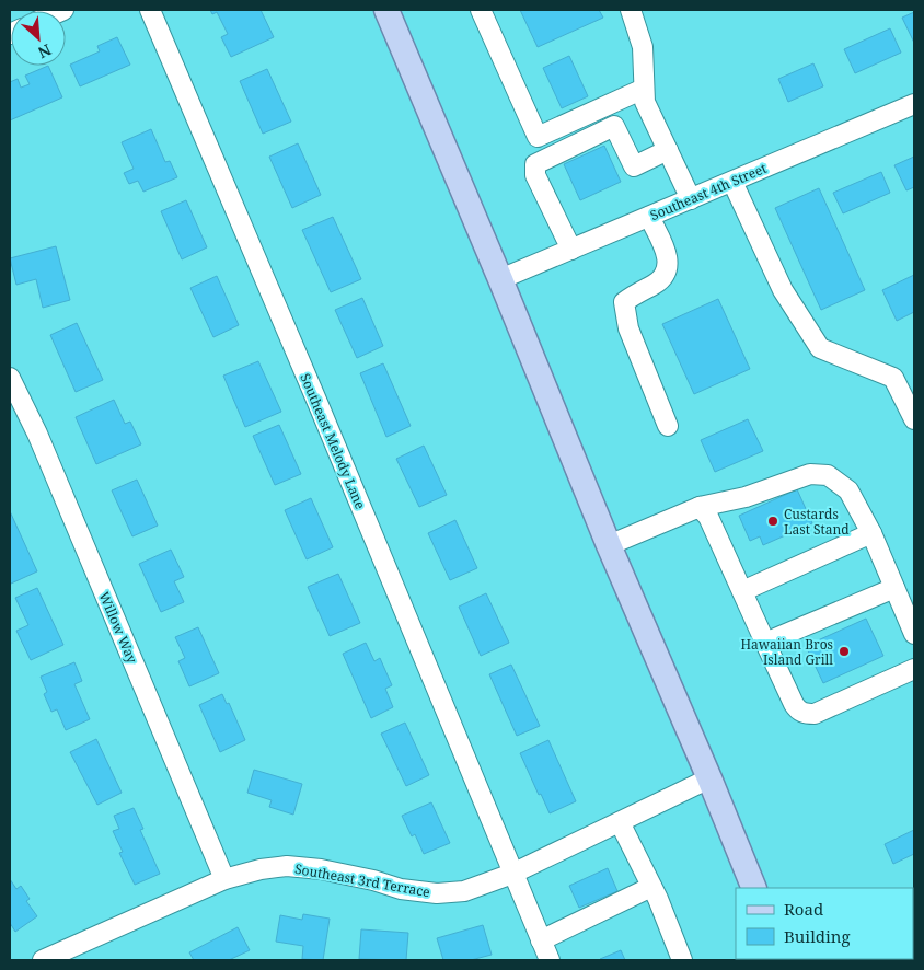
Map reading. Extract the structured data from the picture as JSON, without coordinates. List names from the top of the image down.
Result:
{
  "streets": {
    "street": [
      "Southeast 4th Street",
      "Southeast Melody Lane",
      "Willow Way",
      "Southeast 3rd Terrace"
    ]
  },
  "crossings": [
    ["Southeast Melody Lane", "Southeast 3rd Terrace"],
    ["Willow Way", "Southeast 3rd Terrace"]
  ],
  "places": ["Custards Last Stand", "Hawaiian Bros Island Grill"],
  "legend": ["Road", "Building"],
  "north": "bottom right"
}
